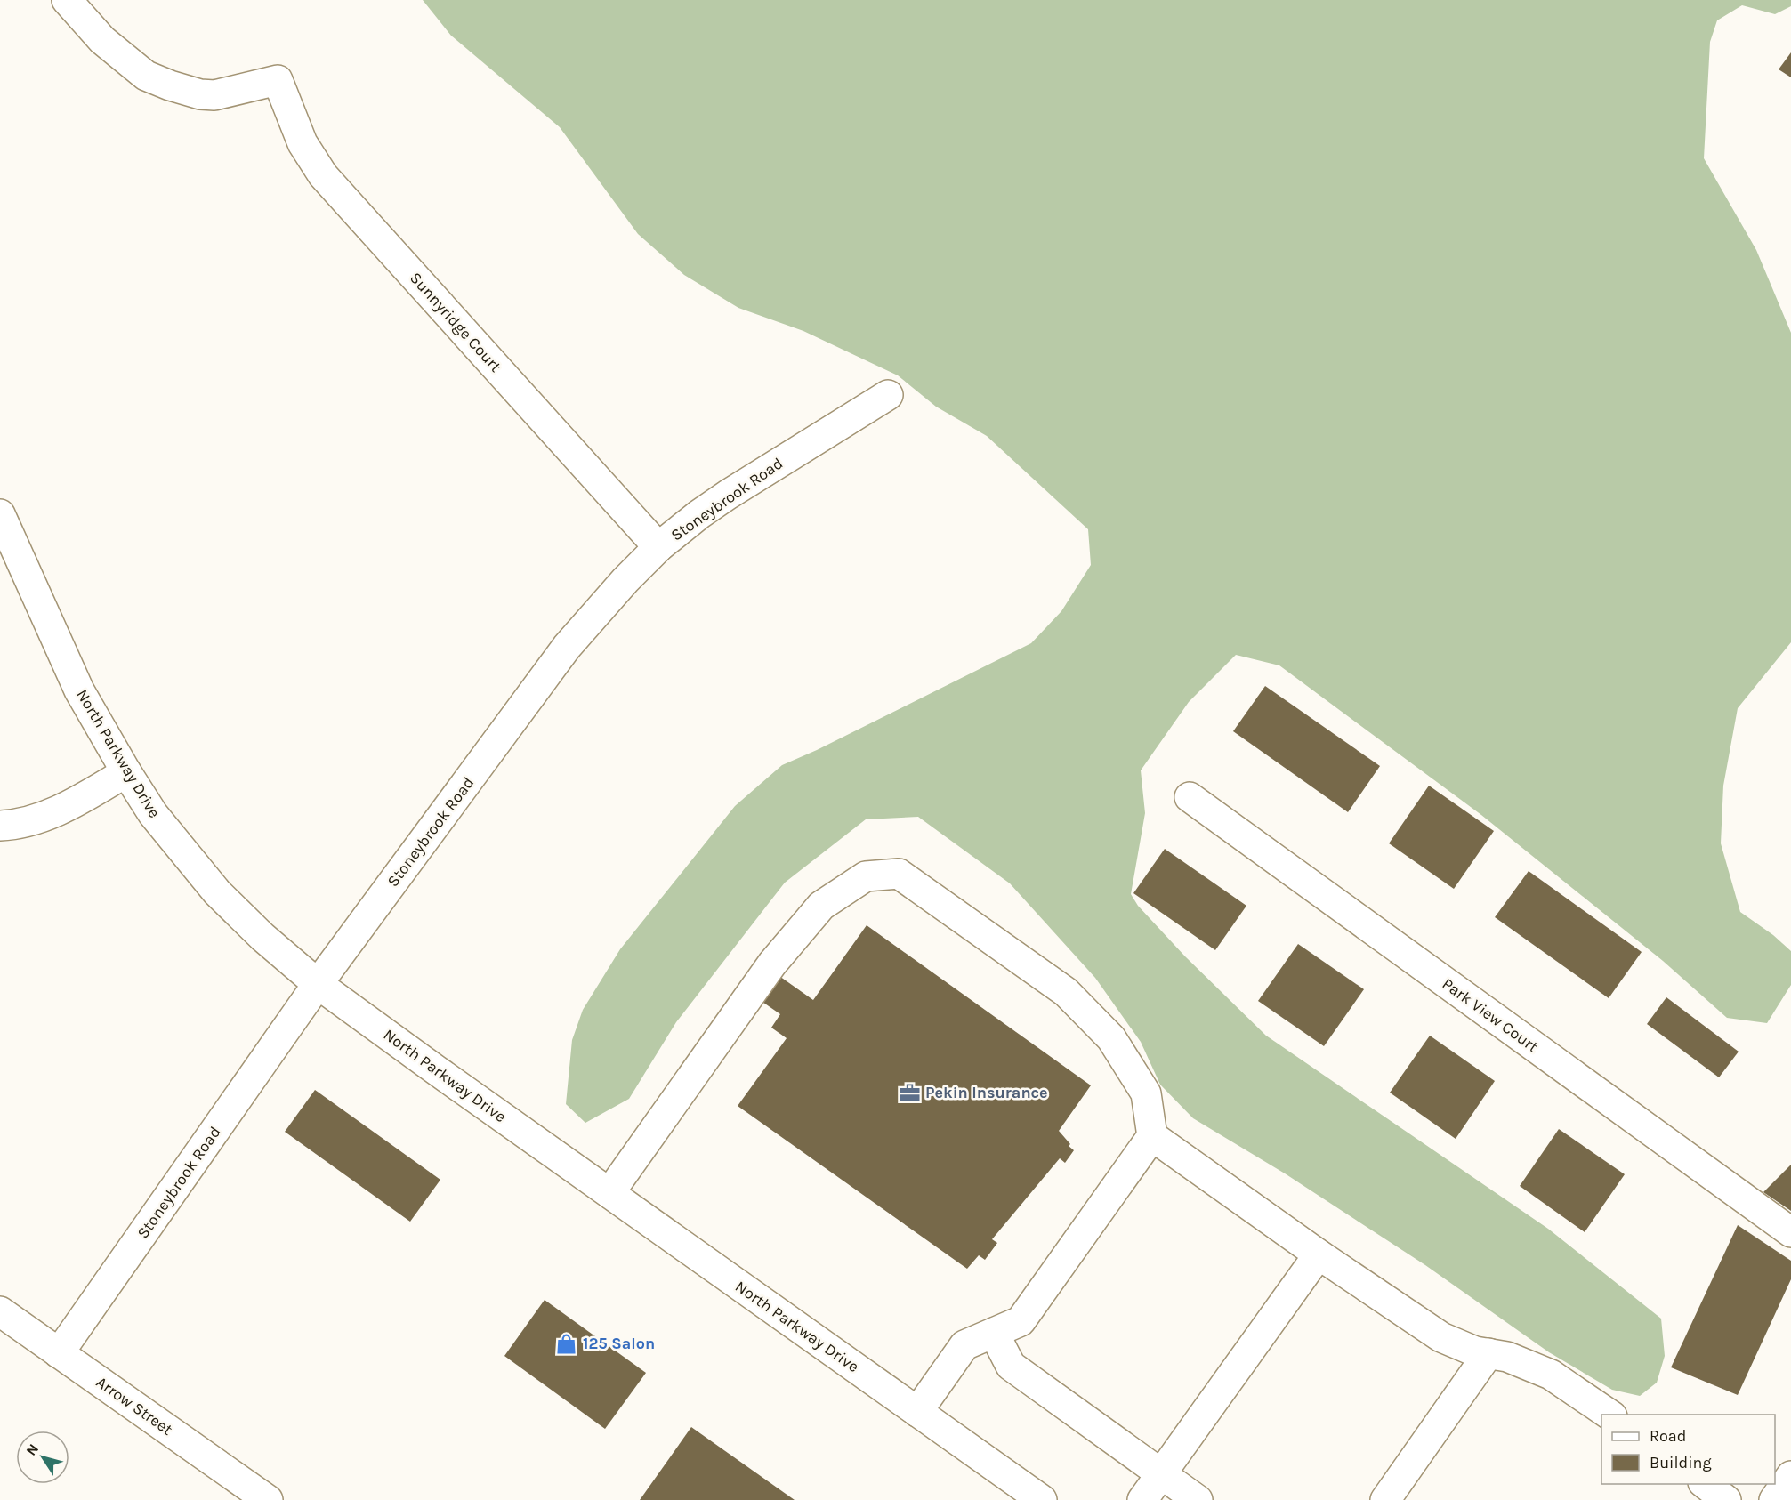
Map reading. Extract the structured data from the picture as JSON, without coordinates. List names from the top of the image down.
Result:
{
  "streets": {
    "street": [
      "Sunnyridge Court",
      "Stoneybrook Road",
      "North Parkway Drive",
      "Park View Court",
      "Arrow Street"
    ]
  },
  "crossings": [
    ["Sunnyridge Court", "Stoneybrook Road"],
    ["Stoneybrook Road", "North Parkway Drive"],
    ["Stoneybrook Road", "Arrow Street"]
  ],
  "places": {
    "office": ["Pekin Insurance"],
    "shop": ["125 Salon"]
  },
  "legend": ["Road", "Building"],
  "north": "top left"
}
